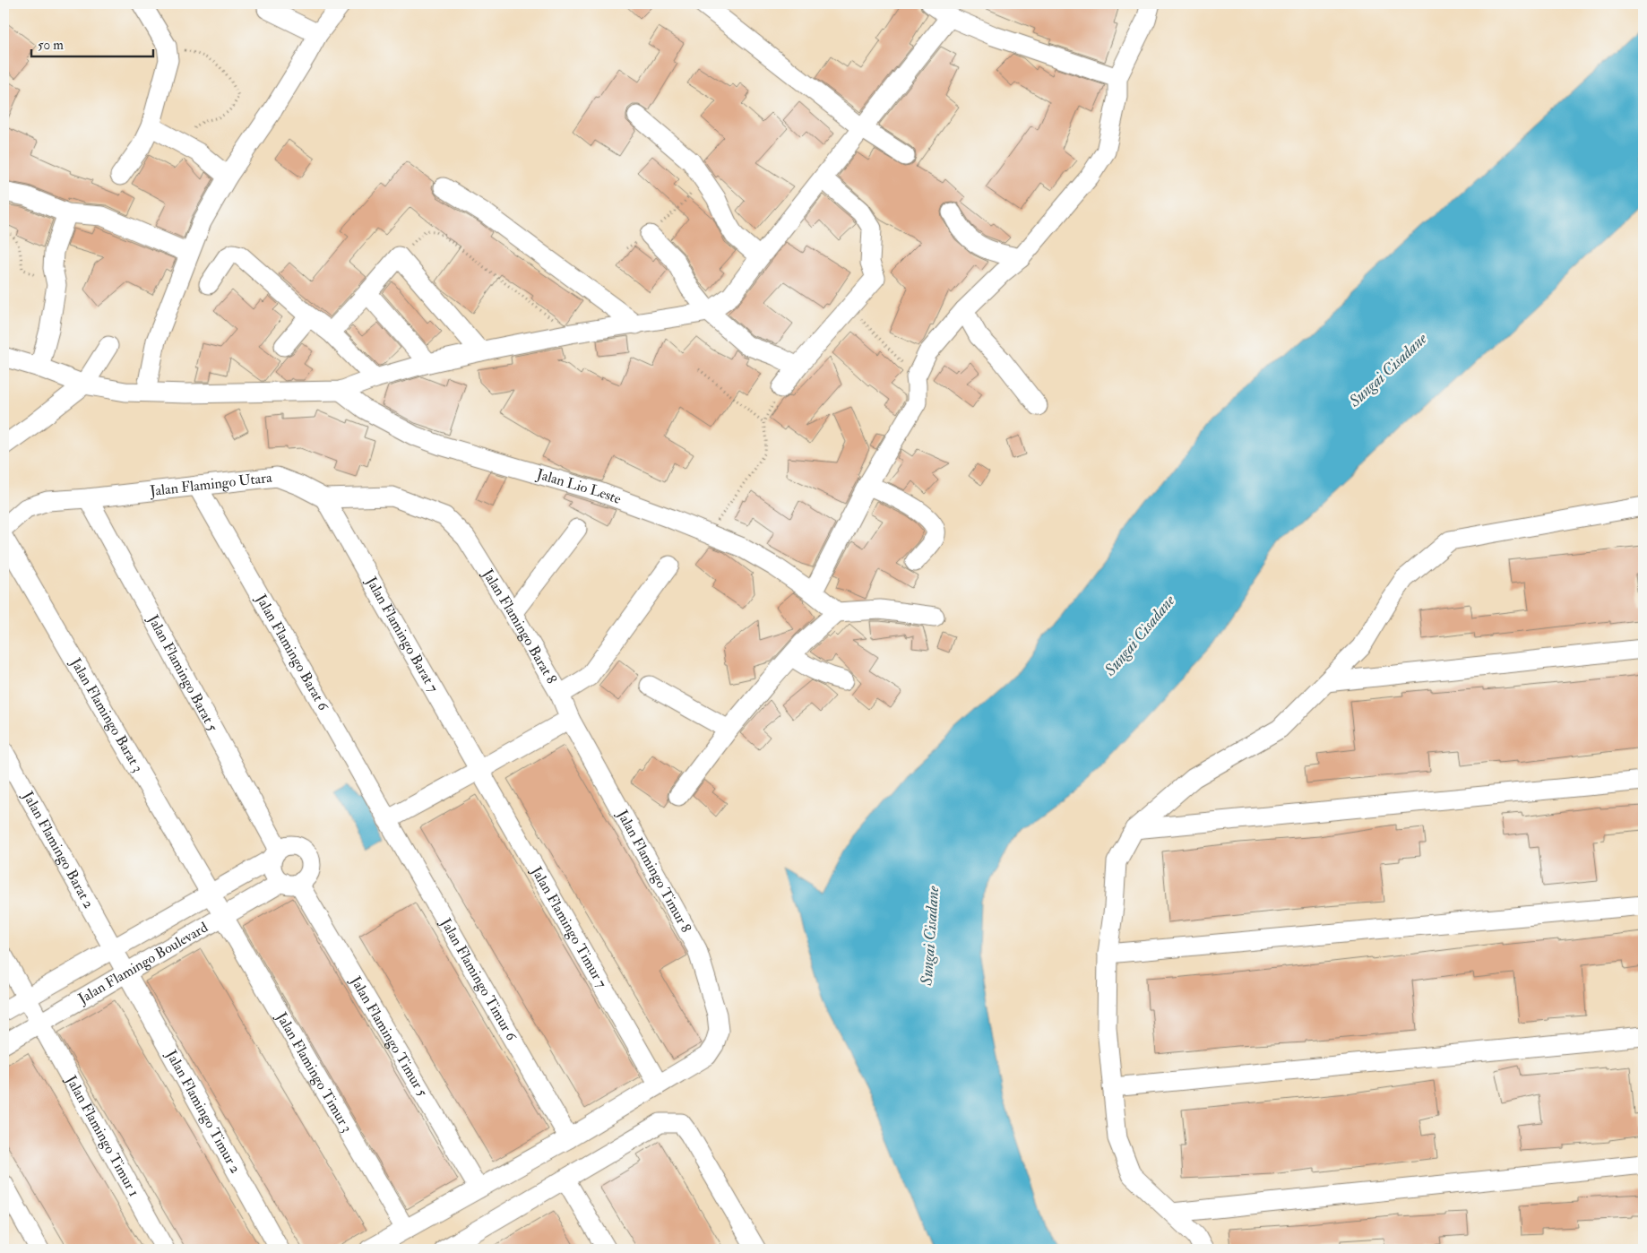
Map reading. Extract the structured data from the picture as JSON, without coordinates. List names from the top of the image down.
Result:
{
  "streets": {
    "street": [
      "Jalan Flamingo Utara",
      "Jalan Lio Leste",
      "Jalan Flamingo Barat 8",
      "Jalan Flamingo Barat 7",
      "Jalan Flamingo Barat 6",
      "Jalan Flamingo Barat 5",
      "Jalan Flamingo Barat 3",
      "Jalan Flamingo Barat 2",
      "Jalan Flamingo Timur 8",
      "Jalan Flamingo Timur 7",
      "Jalan Flamingo Boulevard",
      "Jalan Flamingo Timur 6",
      "Jalan Flamingo Timur 5",
      "Jalan Flamingo Timur 3",
      "Jalan Flamingo Timur 2",
      "Jalan Flamingo Timur 1"
    ]
  },
  "crossings": [
    ["Jalan Flamingo Utara", "Jalan Flamingo Barat 8"],
    ["Jalan Flamingo Utara", "Jalan Flamingo Barat 7"],
    ["Jalan Flamingo Utara", "Jalan Flamingo Barat 6"],
    ["Jalan Flamingo Utara", "Jalan Flamingo Barat 5"],
    ["Jalan Flamingo Barat 8", "Jalan Flamingo Timur 8"],
    ["Jalan Flamingo Barat 7", "Jalan Flamingo Timur 7"],
    ["Jalan Flamingo Barat 6", "Jalan Flamingo Timur 6"],
    ["Jalan Flamingo Barat 5", "Jalan Flamingo Boulevard"],
    ["Jalan Flamingo Barat 5", "Jalan Flamingo Timur 5"],
    ["Jalan Flamingo Barat 3", "Jalan Flamingo Boulevard"],
    ["Jalan Flamingo Barat 3", "Jalan Flamingo Timur 3"],
    ["Jalan Flamingo Barat 2", "Jalan Flamingo Boulevard"],
    ["Jalan Flamingo Barat 2", "Jalan Flamingo Timur 2"],
    ["Jalan Flamingo Timur 8", "Jalan Flamingo Timur 7"],
    ["Jalan Flamingo Boulevard", "Jalan Flamingo Timur 5"],
    ["Jalan Flamingo Boulevard", "Jalan Flamingo Timur 3"],
    ["Jalan Flamingo Boulevard", "Jalan Flamingo Timur 2"],
    ["Jalan Flamingo Boulevard", "Jalan Flamingo Timur 1"]
  ],
  "water": ["Sungai Cisadane"],
  "scale_bar": "50 m"
}
